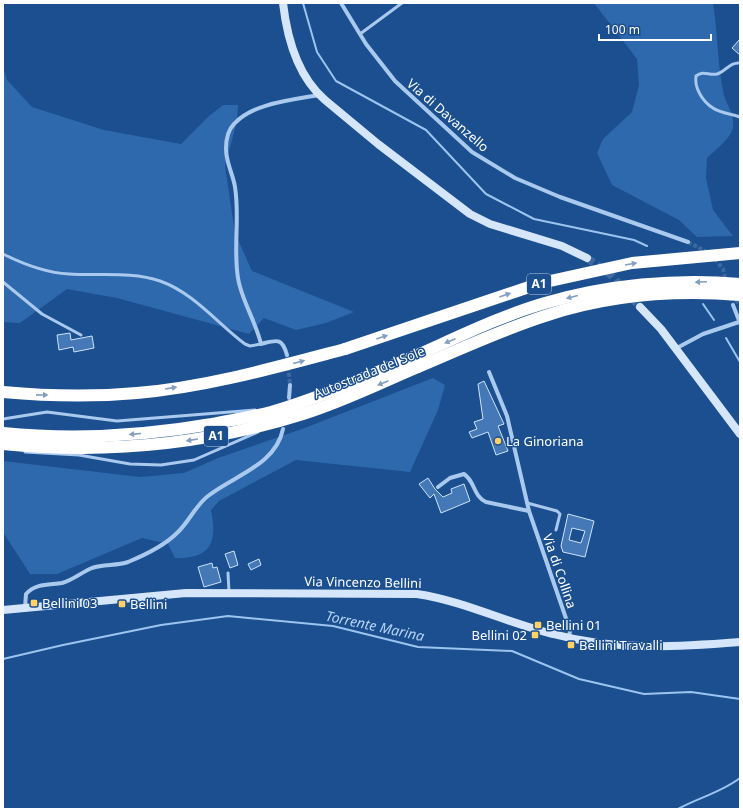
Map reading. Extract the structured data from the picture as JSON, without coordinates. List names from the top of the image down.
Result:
{
  "streets": {
    "highway": ["A1", "Autostrada del Sole"],
    "main road": ["Via Vincenzo Bellini"],
    "street": ["Via di Davanzello", "Via di Collina"]
  },
  "crossings": [
    ["Via di Collina", "Via Vincenzo Bellini"]
  ],
  "water": ["Torrente Marina"],
  "places": {
    "other": ["La Ginoriana"],
    "transit": [
      "Bellini 03",
      "Bellini",
      "Bellini 01",
      "Bellini 02",
      "Bellini Travalli"
    ]
  },
  "scale_bar": "100 m"
}
